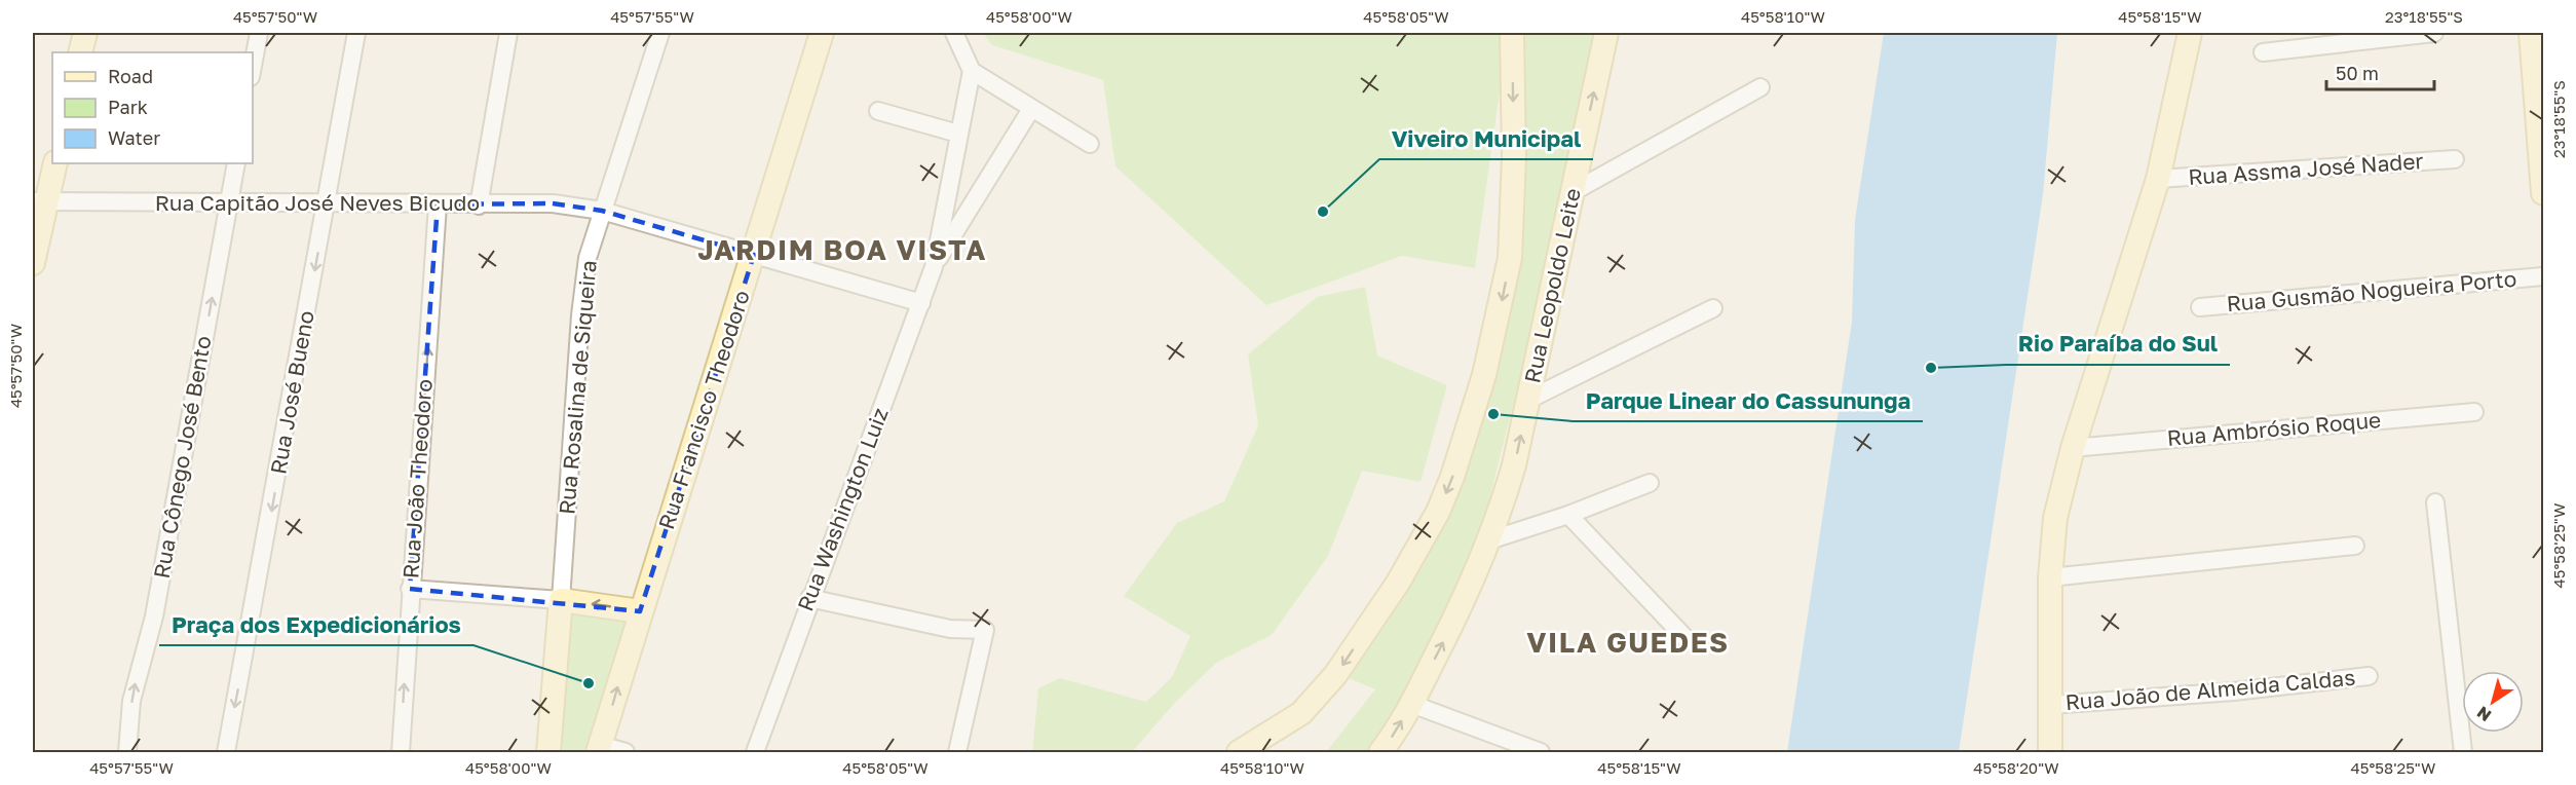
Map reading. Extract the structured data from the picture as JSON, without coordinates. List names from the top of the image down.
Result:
{
  "streets": {
    "street": [
      "Rua Assma José Nader",
      "Rua Capitão José Neves Bicudo",
      "Rua Leopoldo Leite",
      "Rua Gusmão Nogueira Porto",
      "Rua Rosalina de Siqueira",
      "Rua José Bueno",
      "Rua Francisco Theodoro",
      "Rua Ambrósio Roque",
      "Rua Cônego José Bento",
      "Rua João Theodoro",
      "Rua Washington Luiz",
      "Rua João de Almeida Caldas"
    ]
  },
  "crossings": [
    ["Rua Capitão José Neves Bicudo", "Rua Rosalina de Siqueira"],
    ["Rua Capitão José Neves Bicudo", "Rua José Bueno"],
    ["Rua Capitão José Neves Bicudo", "Rua Francisco Theodoro"],
    ["Rua Capitão José Neves Bicudo", "Rua Cônego José Bento"],
    ["Rua Capitão José Neves Bicudo", "Rua João Theodoro"],
    ["Rua Capitão José Neves Bicudo", "Rua Washington Luiz"]
  ],
  "one_way": ["Rua José Bueno", "Rua Cônego José Bento", "Rua João Theodoro"],
  "districts": ["JARDIM BOA VISTA", "VILA GUEDES"],
  "places": [
    "Viveiro Municipal",
    "Rio Paraíba do Sul",
    "Parque Linear do Cassununga",
    "Praça dos Expedicionários"
  ],
  "legend": ["Road", "Park", "Water"],
  "scale_bar": "50 m",
  "north": "bottom left",
  "coordinates": [
    "45°57'50\"W",
    "45°57'55\"W",
    "45°58'00\"W",
    "45°58'05\"W",
    "45°58'10\"W",
    "45°58'15\"W",
    "23°18'55\"S",
    "45°58'25\"W",
    "45°58'20\"W"
  ]
}
